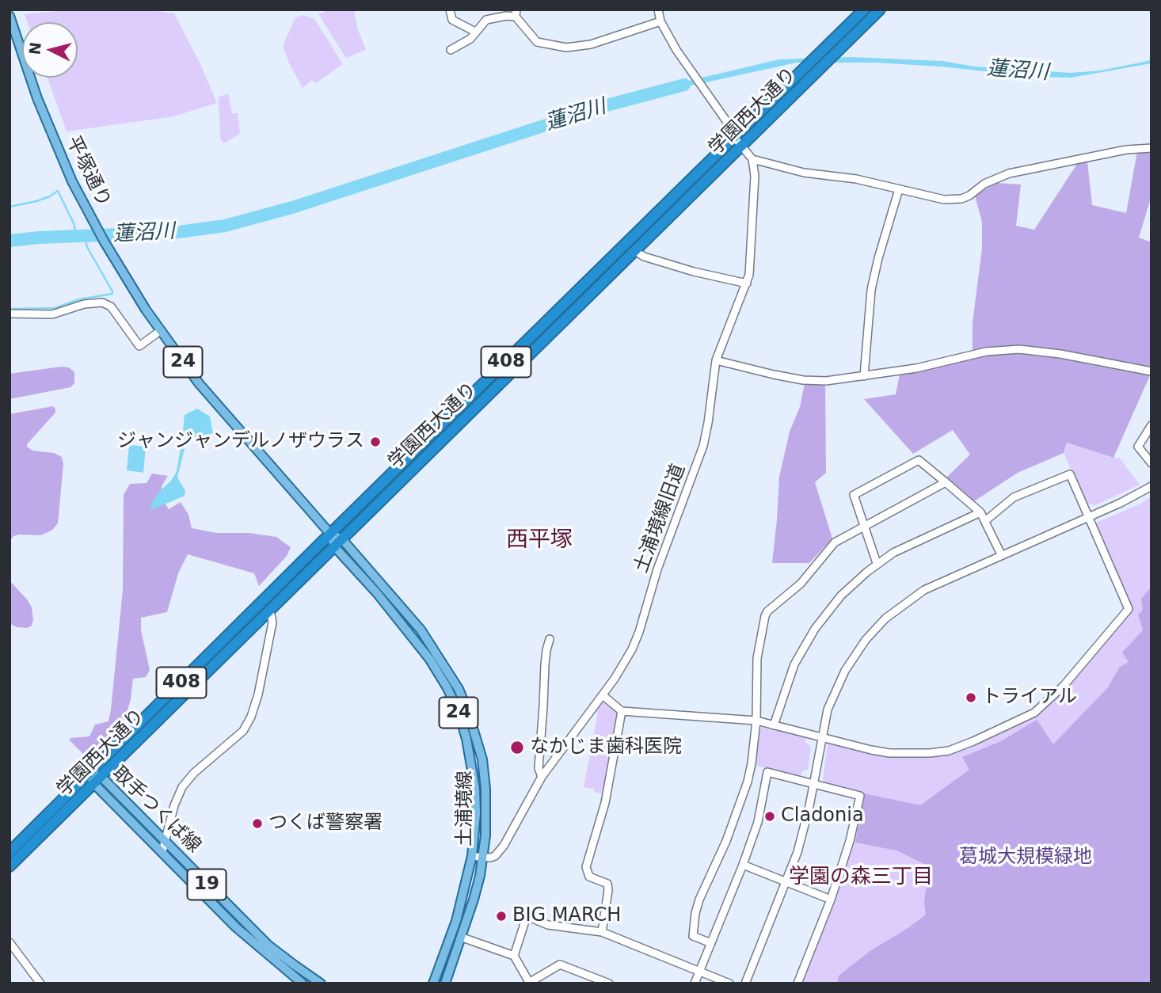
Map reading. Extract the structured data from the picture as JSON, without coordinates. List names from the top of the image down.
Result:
{
  "streets": {
    "highway": ["学園西大通り", "408"],
    "main road": [
      "平塚通り",
      "24",
      "土浦境線",
      "取手つくば線",
      "19"
    ],
    "street": ["土浦境線旧道"]
  },
  "crossings": [
    ["学園西大通り", "平塚通り"],
    ["学園西大通り", "土浦境線"],
    ["学園西大通り", "取手つくば線"],
    ["平塚通り", "土浦境線"],
    ["土浦境線旧道", "土浦境線"]
  ],
  "districts": ["西平塚", "学園の森三丁目"],
  "water": ["蓮沼川"],
  "parks": ["葛城大規模緑地"],
  "places": [
    "ジャンジャンデルノザウラス",
    "トライアル",
    "なかじま歯科医院",
    "Cladonia",
    "つくば警察署",
    "BIG MARCH"
  ],
  "north": "left"
}
